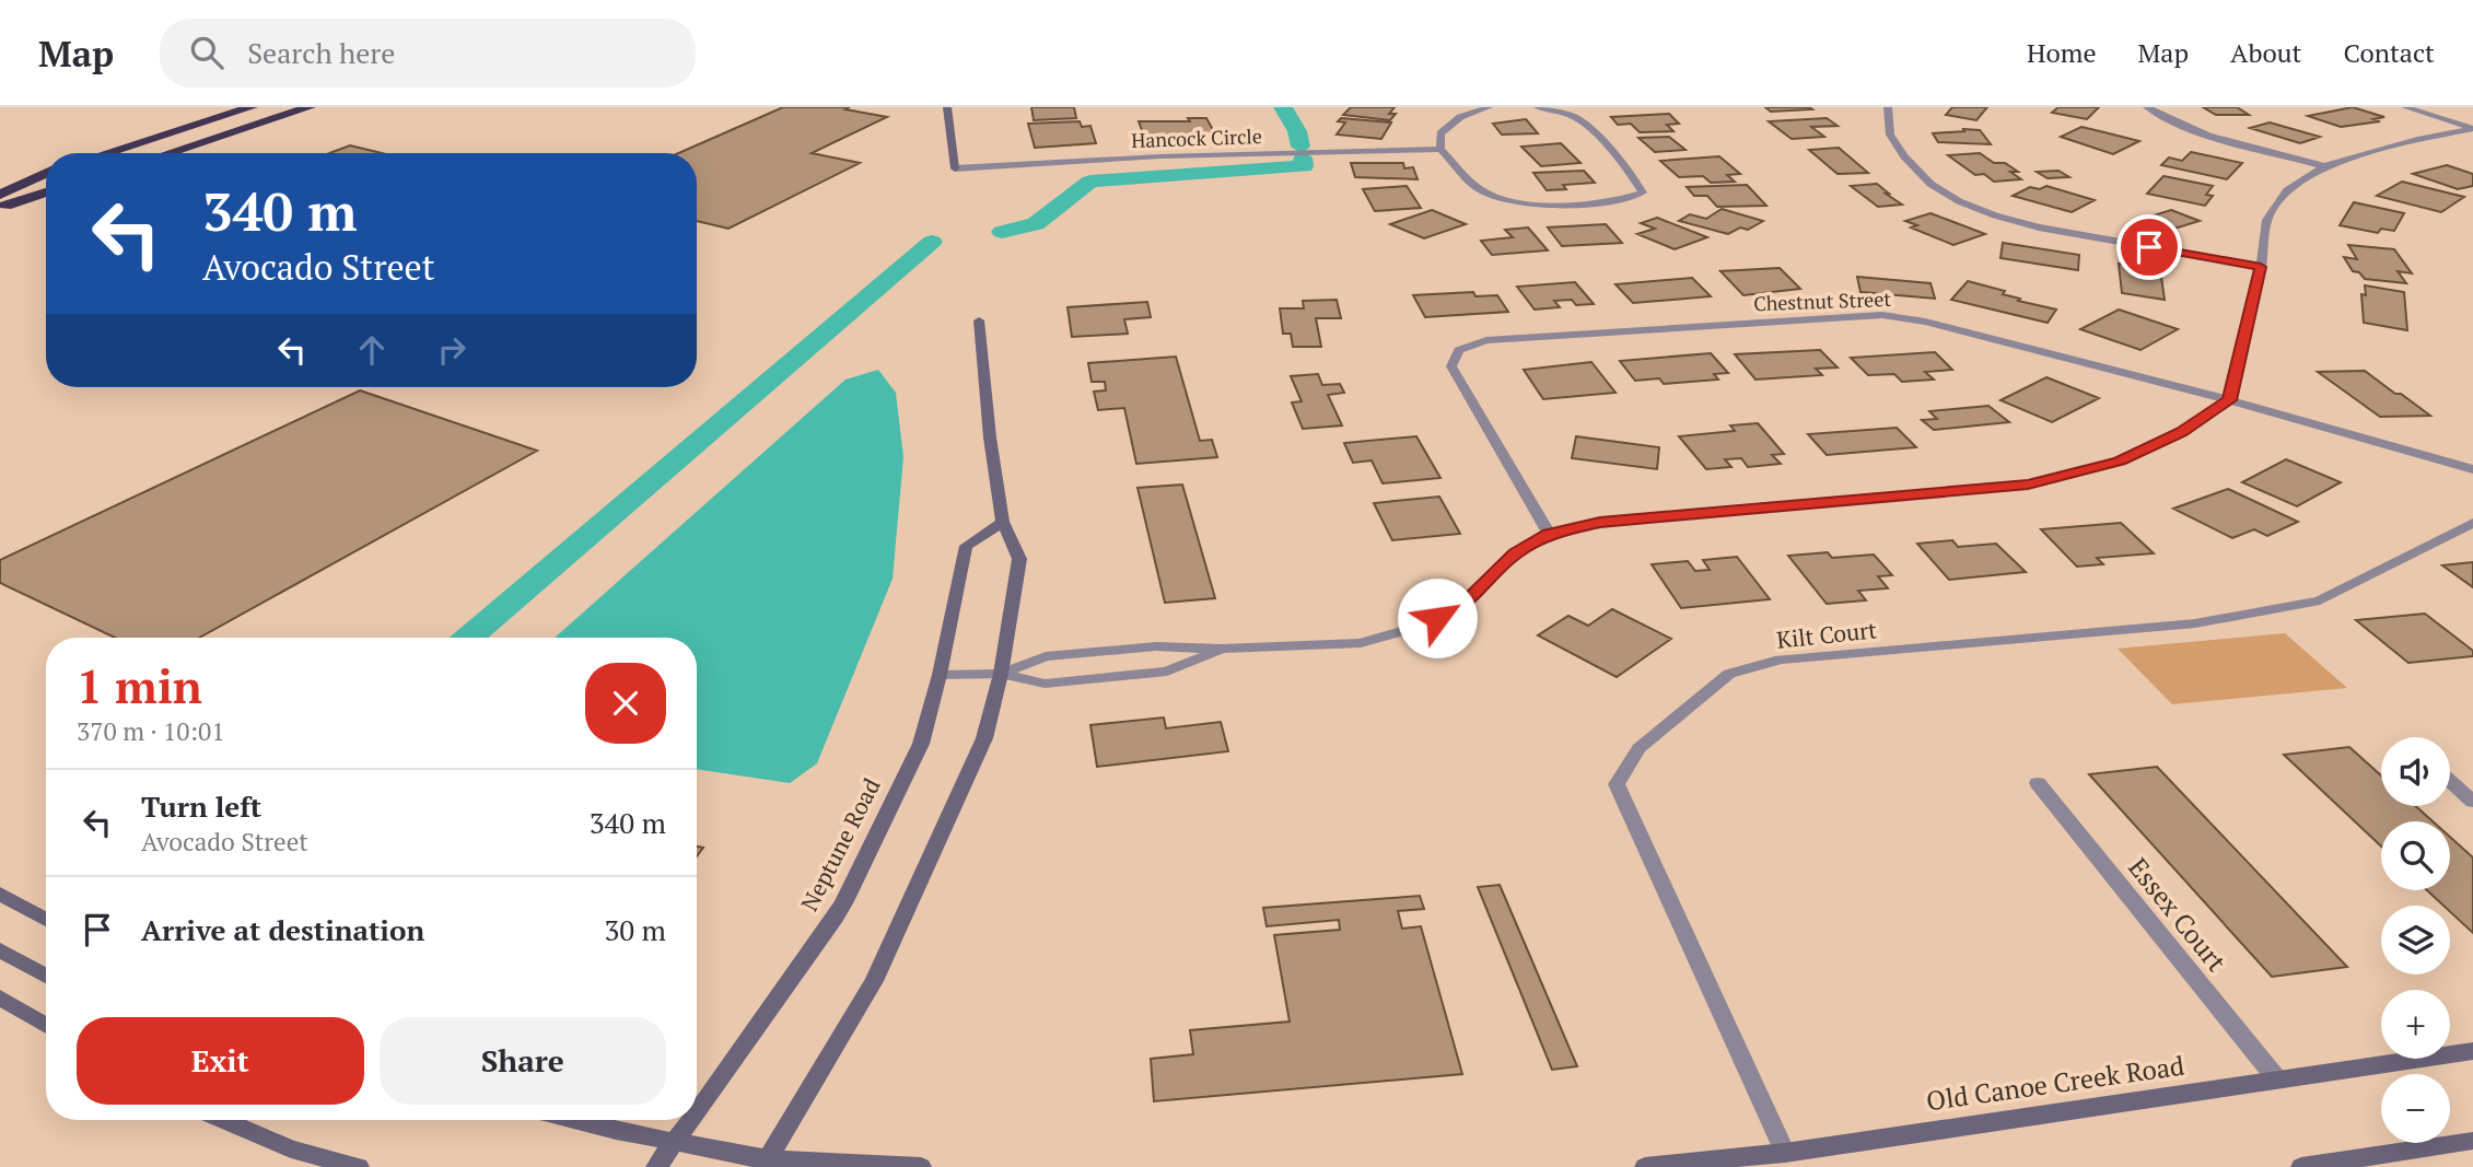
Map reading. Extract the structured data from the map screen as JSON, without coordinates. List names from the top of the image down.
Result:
{
  "streets": {
    "main road": ["Neptune Road", "Old Canoe Creek Road"],
    "street": [
      "Hancock Circle",
      "Chestnut Street",
      "Kilt Court",
      "Essex Court"
    ]
  },
  "crossings": [
    ["Kilt Court", "Old Canoe Creek Road"],
    ["Essex Court", "Old Canoe Creek Road"]
  ],
  "page": {
    "header": "Map",
    "search": "Search here",
    "nav": [
      "Home",
      "Map",
      "About",
      "Contact"
    ],
    "turn": ["340 m", "Avocado Street"],
    "heading": ["1 min", "370 m · 10:01"],
    "map_buttons": ["+", "−"],
    "list": [
      {
        "name": "Turn left",
        "note": "Avocado Street",
        "value": "340 m"
      },
      {
        "name": "Arrive at destination",
        "value": "30 m"
      }
    ],
    "buttons": ["Exit", "Share"]
  }
}
